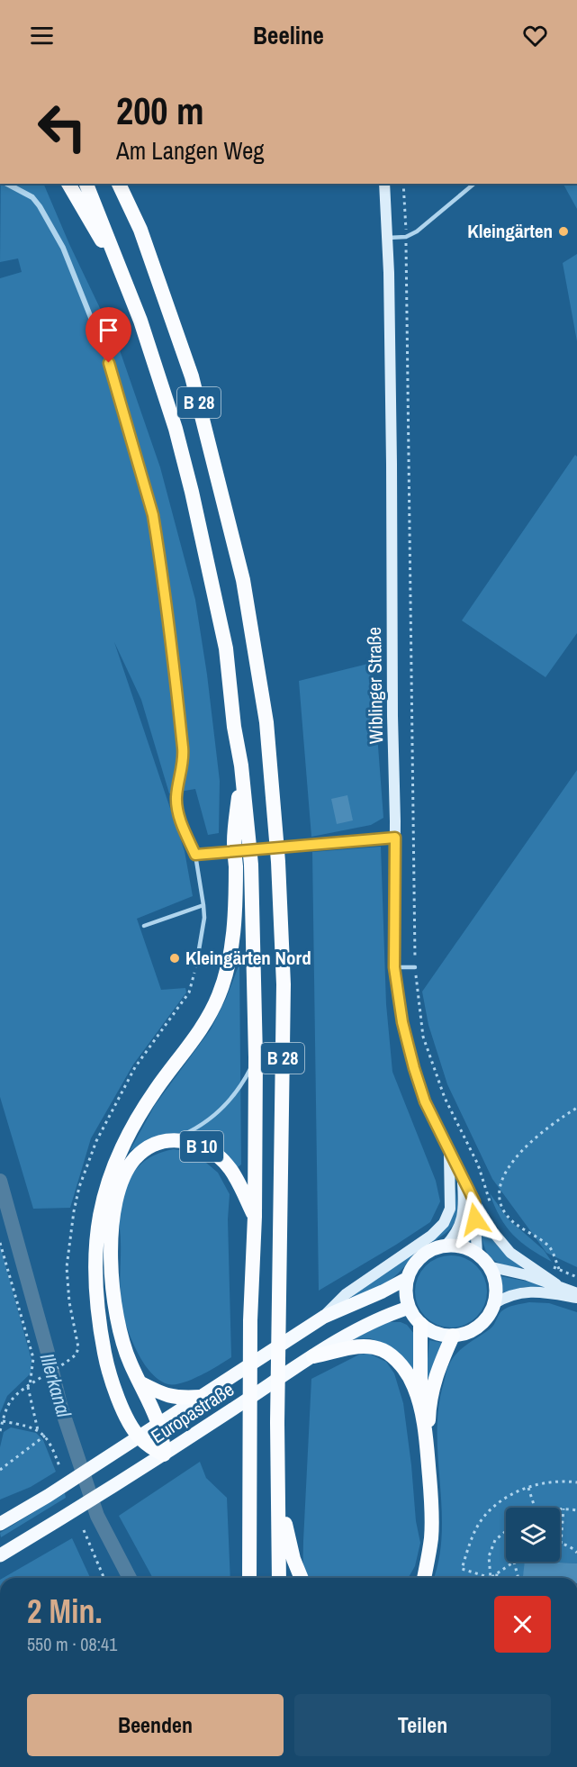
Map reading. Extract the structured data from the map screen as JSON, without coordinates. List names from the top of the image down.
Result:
{
  "streets": {
    "highway": ["B 28", "B 10"],
    "main road": ["Wiblinger Straße", "Europastraße"]
  },
  "crossings": [
    ["B 28", "B 10"],
    ["Wiblinger Straße", "Europastraße"],
    ["B 10", "Europastraße"]
  ],
  "water": ["Illerkanal"],
  "places": ["Kleingärten", "Kleingärten Nord"],
  "page": {
    "header": "Beeline",
    "turn": ["200 m", "Am Langen Weg"],
    "heading": ["2 Min.", "550 m · 08:41"],
    "buttons": ["Beenden", "Teilen"]
  }
}
